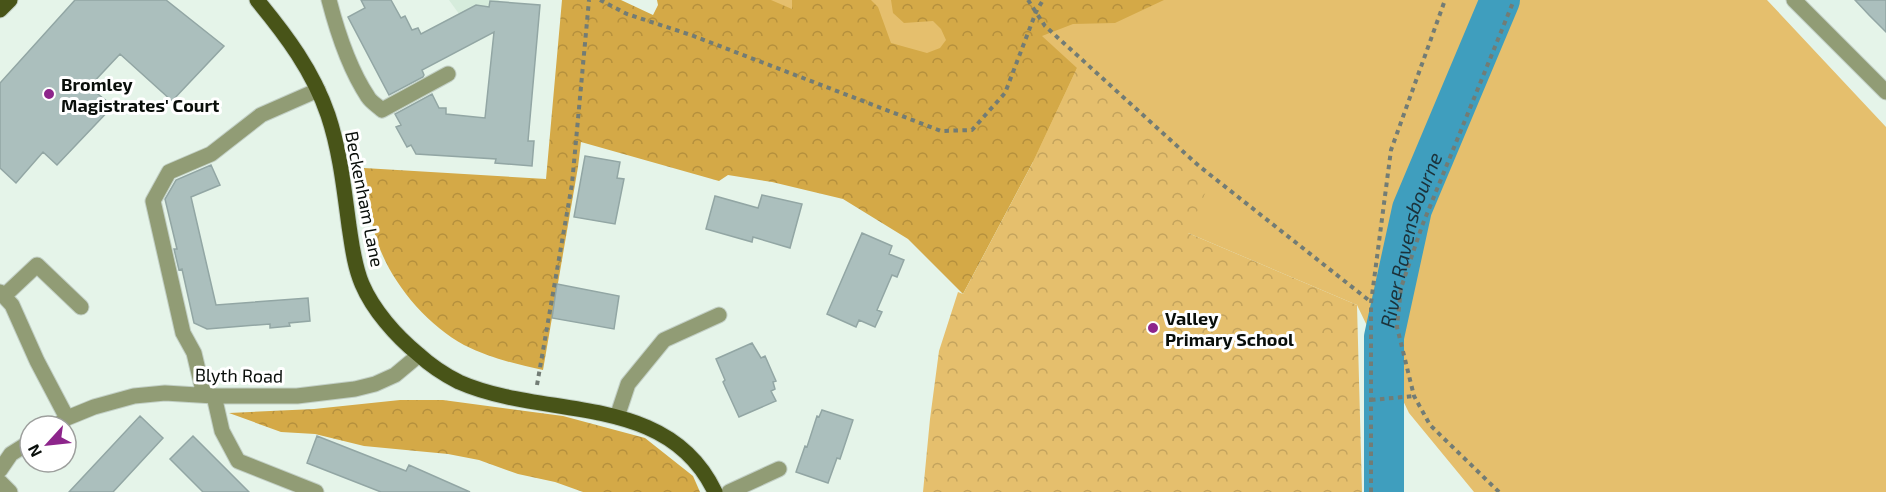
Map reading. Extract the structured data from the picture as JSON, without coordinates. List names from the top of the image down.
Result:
{
  "streets": {
    "main road": ["Beckenham Lane"],
    "street": ["Blyth Road"]
  },
  "crossings": [
    ["Beckenham Lane", "Blyth Road"]
  ],
  "water": ["River Ravensbourne"],
  "places": ["Bromley Magistrates' Court", "Valley Primary School"],
  "north": "bottom left"
}
